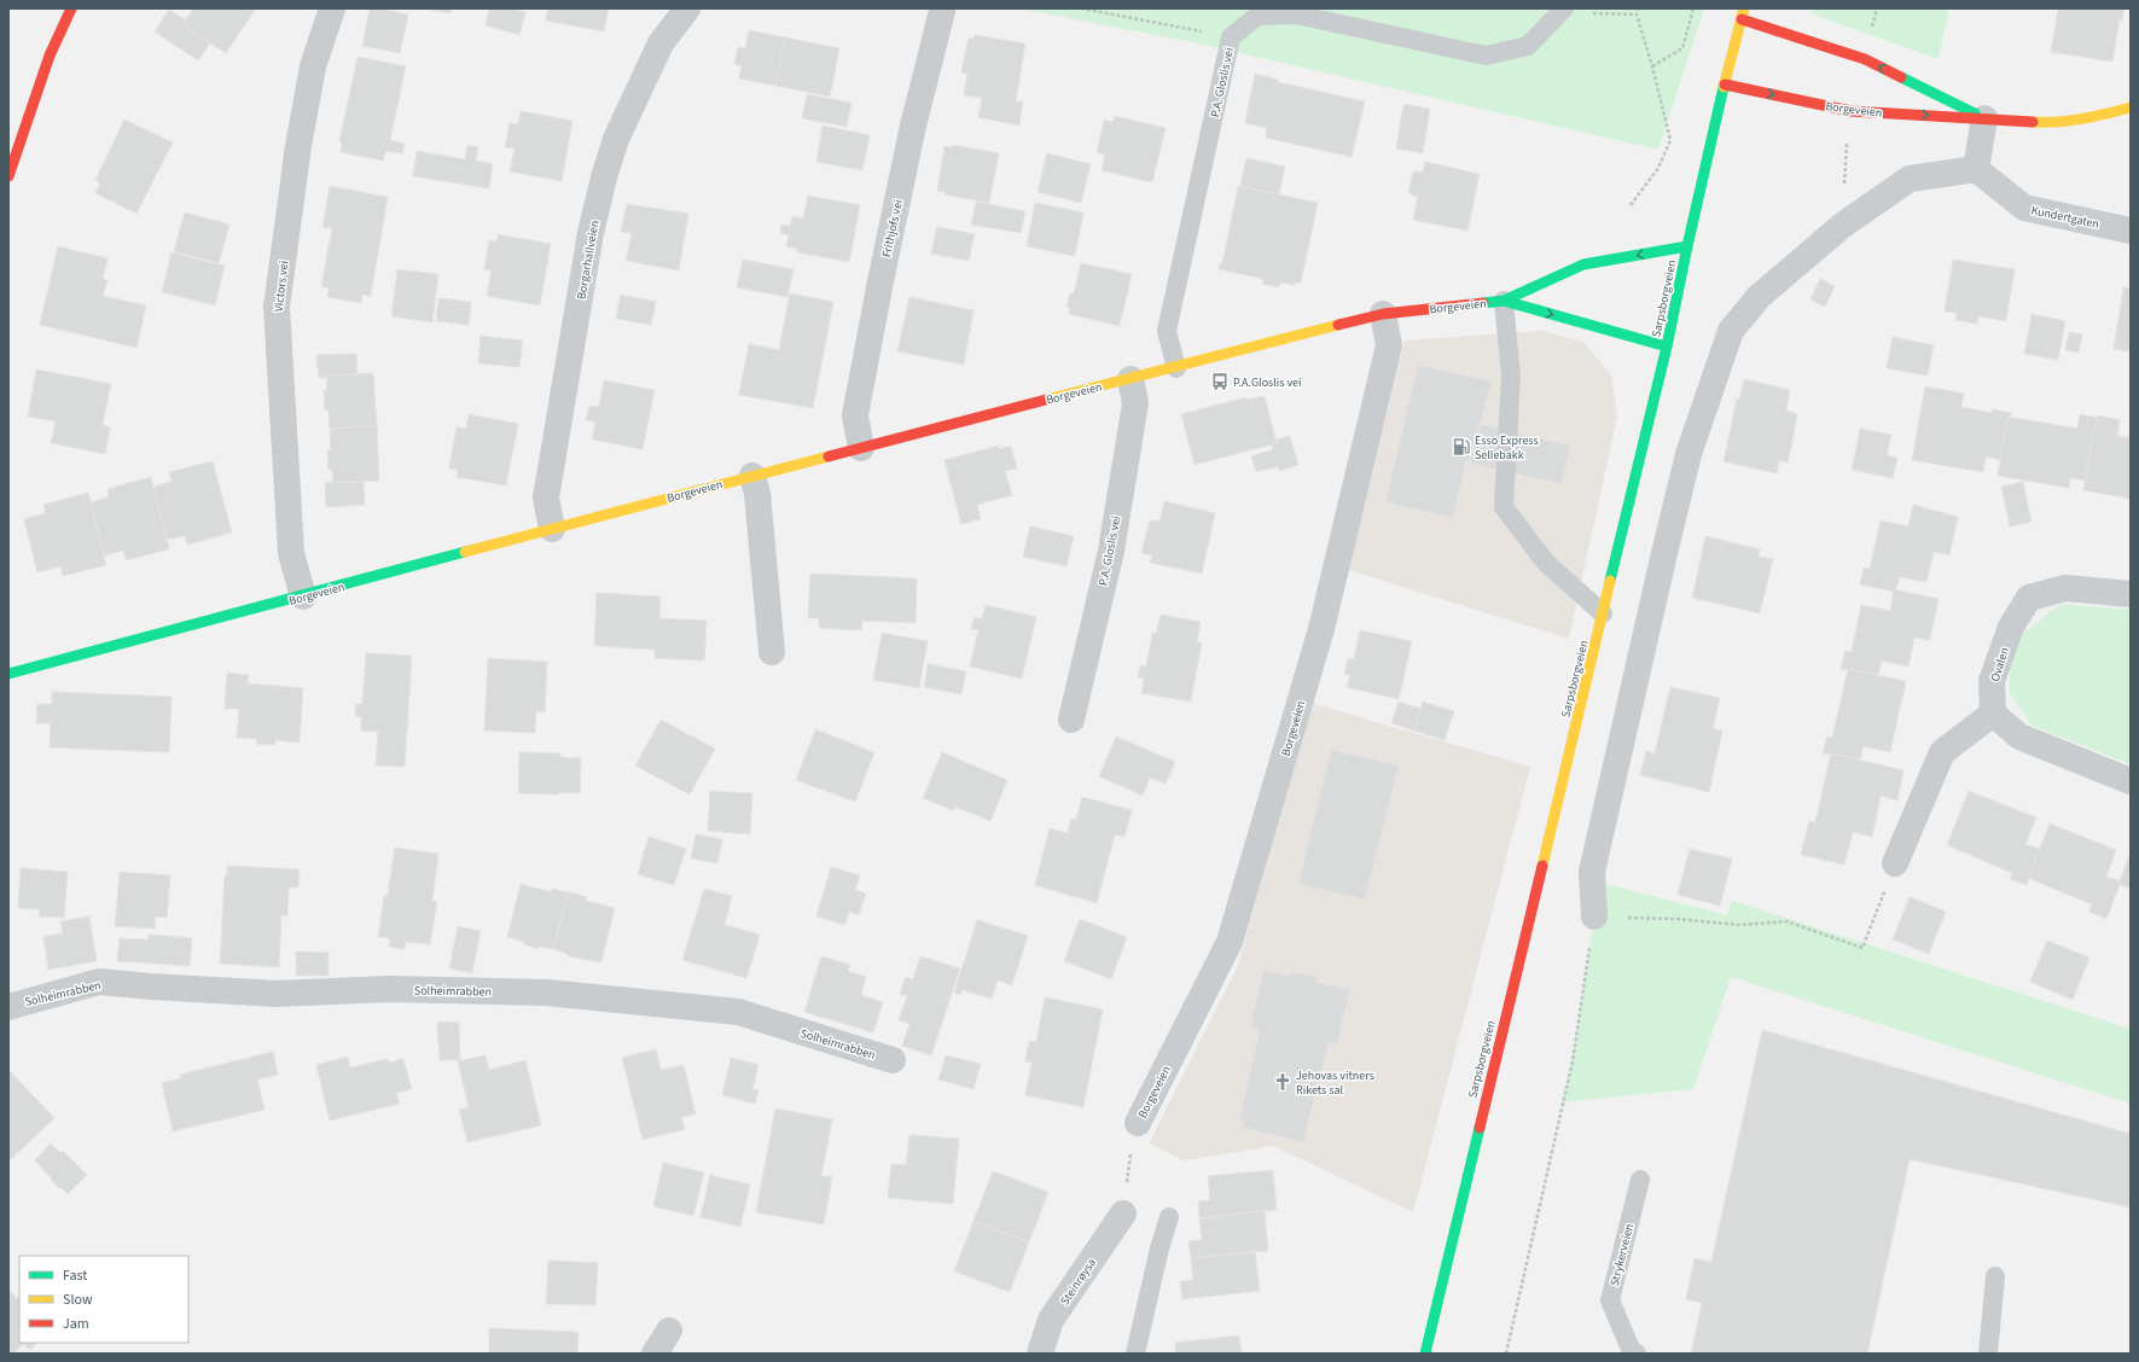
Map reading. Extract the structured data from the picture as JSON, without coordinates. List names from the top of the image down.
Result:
{
  "streets": {
    "main road": ["Borgeveien", "Sarpsborgveien"],
    "street": [
      "P.A. Gloslis vei",
      "Kundertgaten",
      "Frithjofs vei",
      "Borgarhallveien",
      "Victors vei",
      "Ovalen",
      "Solheimrabben",
      "Steinrøysa"
    ],
    "lane": ["Strykerveien"]
  },
  "crossings": [
    ["P.A. Gloslis vei", "Borgeveien"],
    ["Borgeveien", "Frithjofs vei"],
    ["Borgeveien", "Borgarhallveien"],
    ["Borgeveien", "Victors vei"],
    ["Borgeveien", "Sarpsborgveien"]
  ],
  "places": {
    "bus stop": ["P.A.Gloslis vei"],
    "fuel station": ["Esso Express Sellebakk"],
    "church": ["Jehovas vitners Rikets sal"]
  },
  "legend": ["Fast", "Slow", "Jam"]
}
